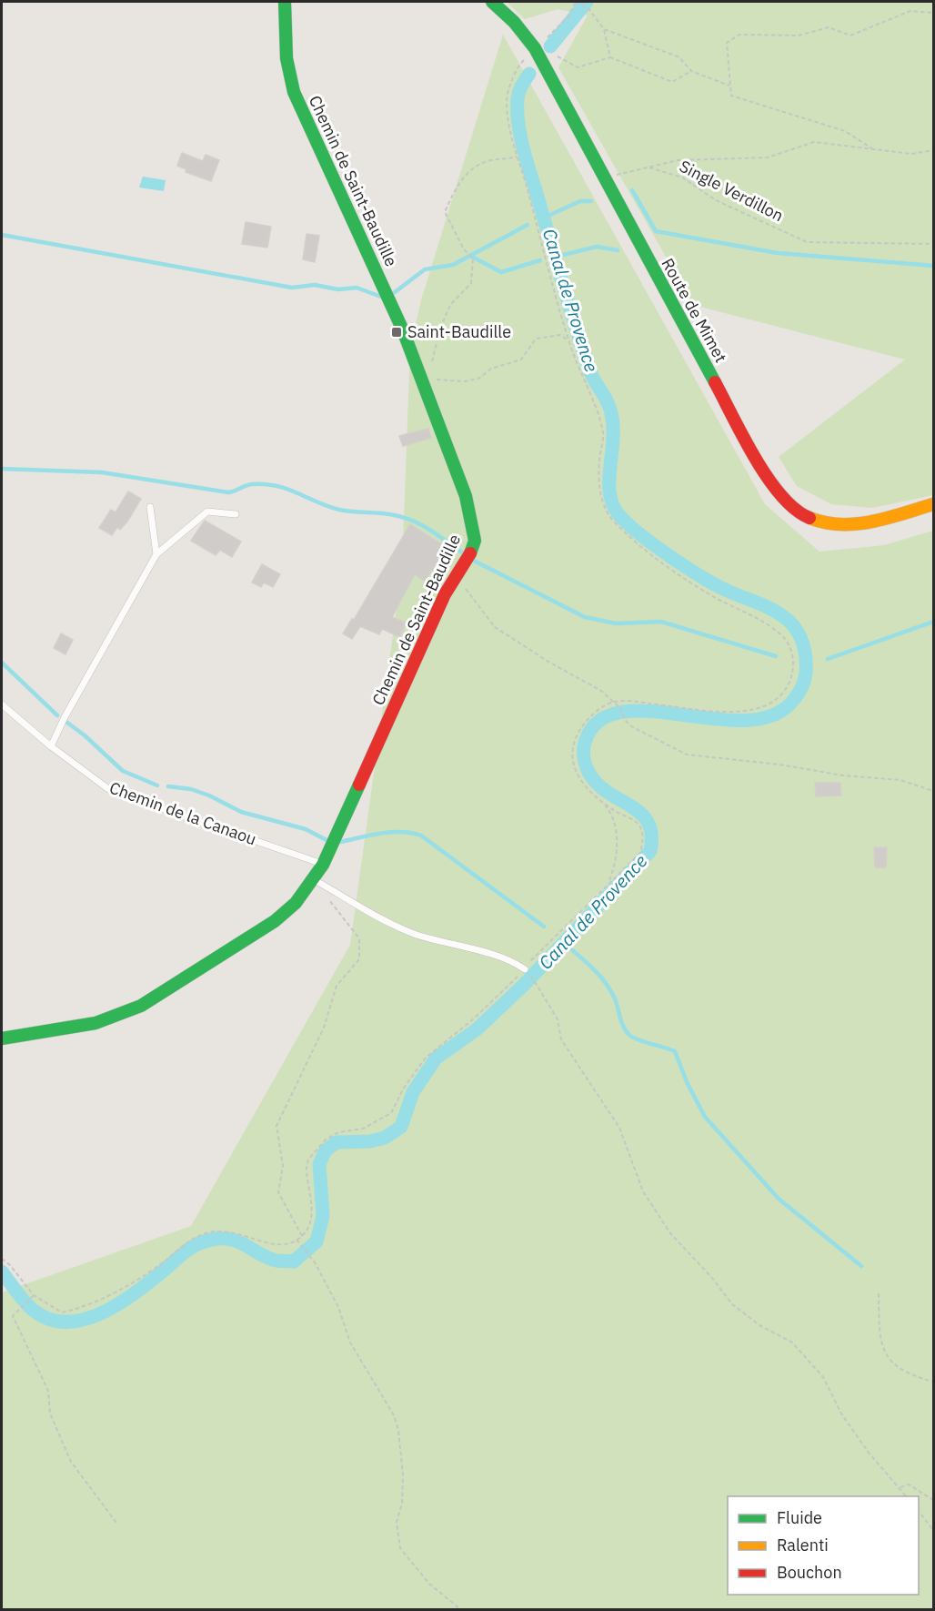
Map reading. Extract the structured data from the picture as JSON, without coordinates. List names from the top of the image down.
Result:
{
  "streets": {
    "street": ["Chemin de Saint-Baudille", "Route de Mimet"],
    "lane": ["Chemin de la Canaou"],
    "path": ["Single Verdillon"]
  },
  "crossings": [
    ["Chemin de Saint-Baudille", "Chemin de la Canaou"]
  ],
  "water": ["Canal de Provence"],
  "places": {
    "transit": ["Saint-Baudille"]
  },
  "legend": ["Fluide", "Ralenti", "Bouchon"]
}
